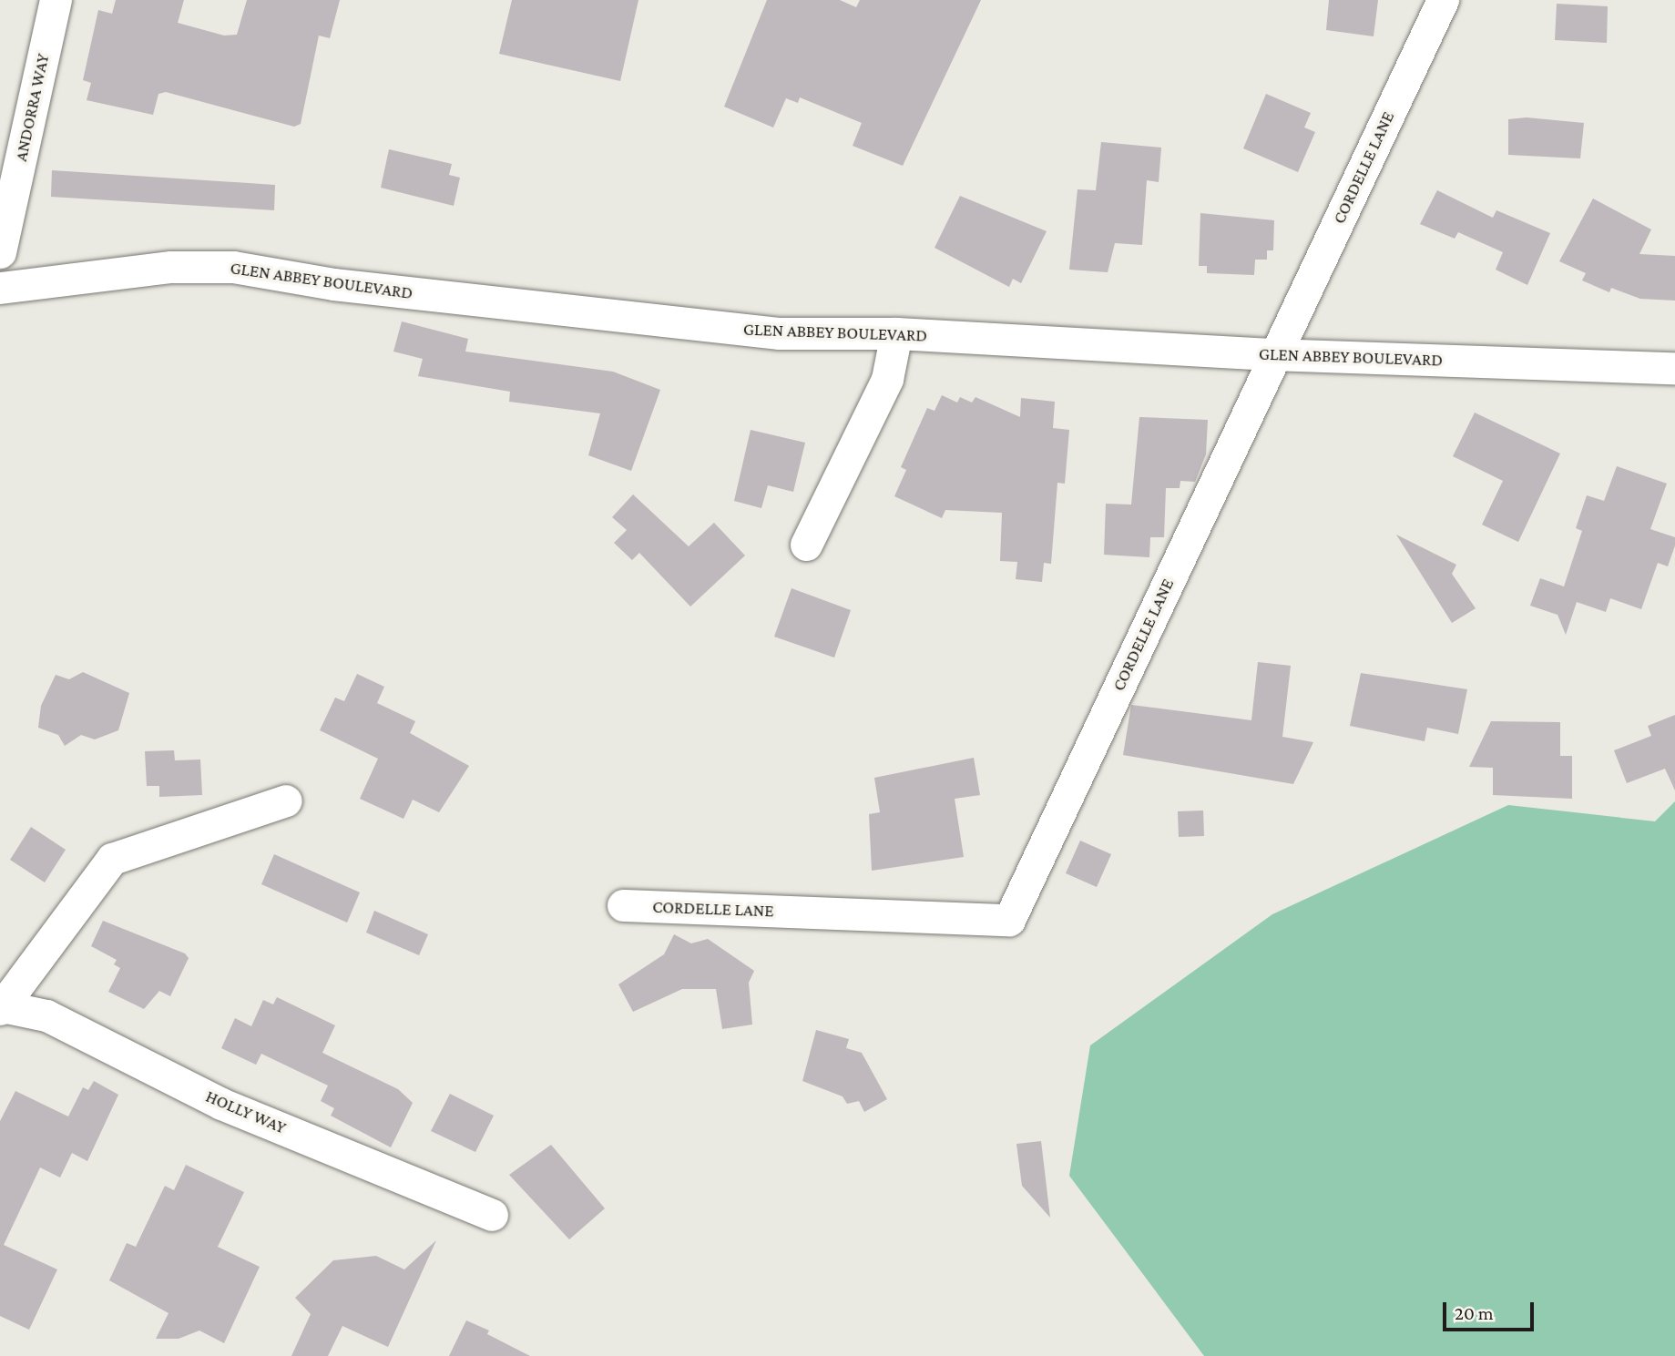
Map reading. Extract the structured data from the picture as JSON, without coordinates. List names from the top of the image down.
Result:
{
  "streets": {
    "street": [
      "ANDORRA WAY",
      "CORDELLE LANE",
      "GLEN ABBEY BOULEVARD",
      "HOLLY WAY"
    ]
  },
  "crossings": [
    ["CORDELLE LANE", "GLEN ABBEY BOULEVARD"]
  ],
  "scale_bar": "20 m"
}
